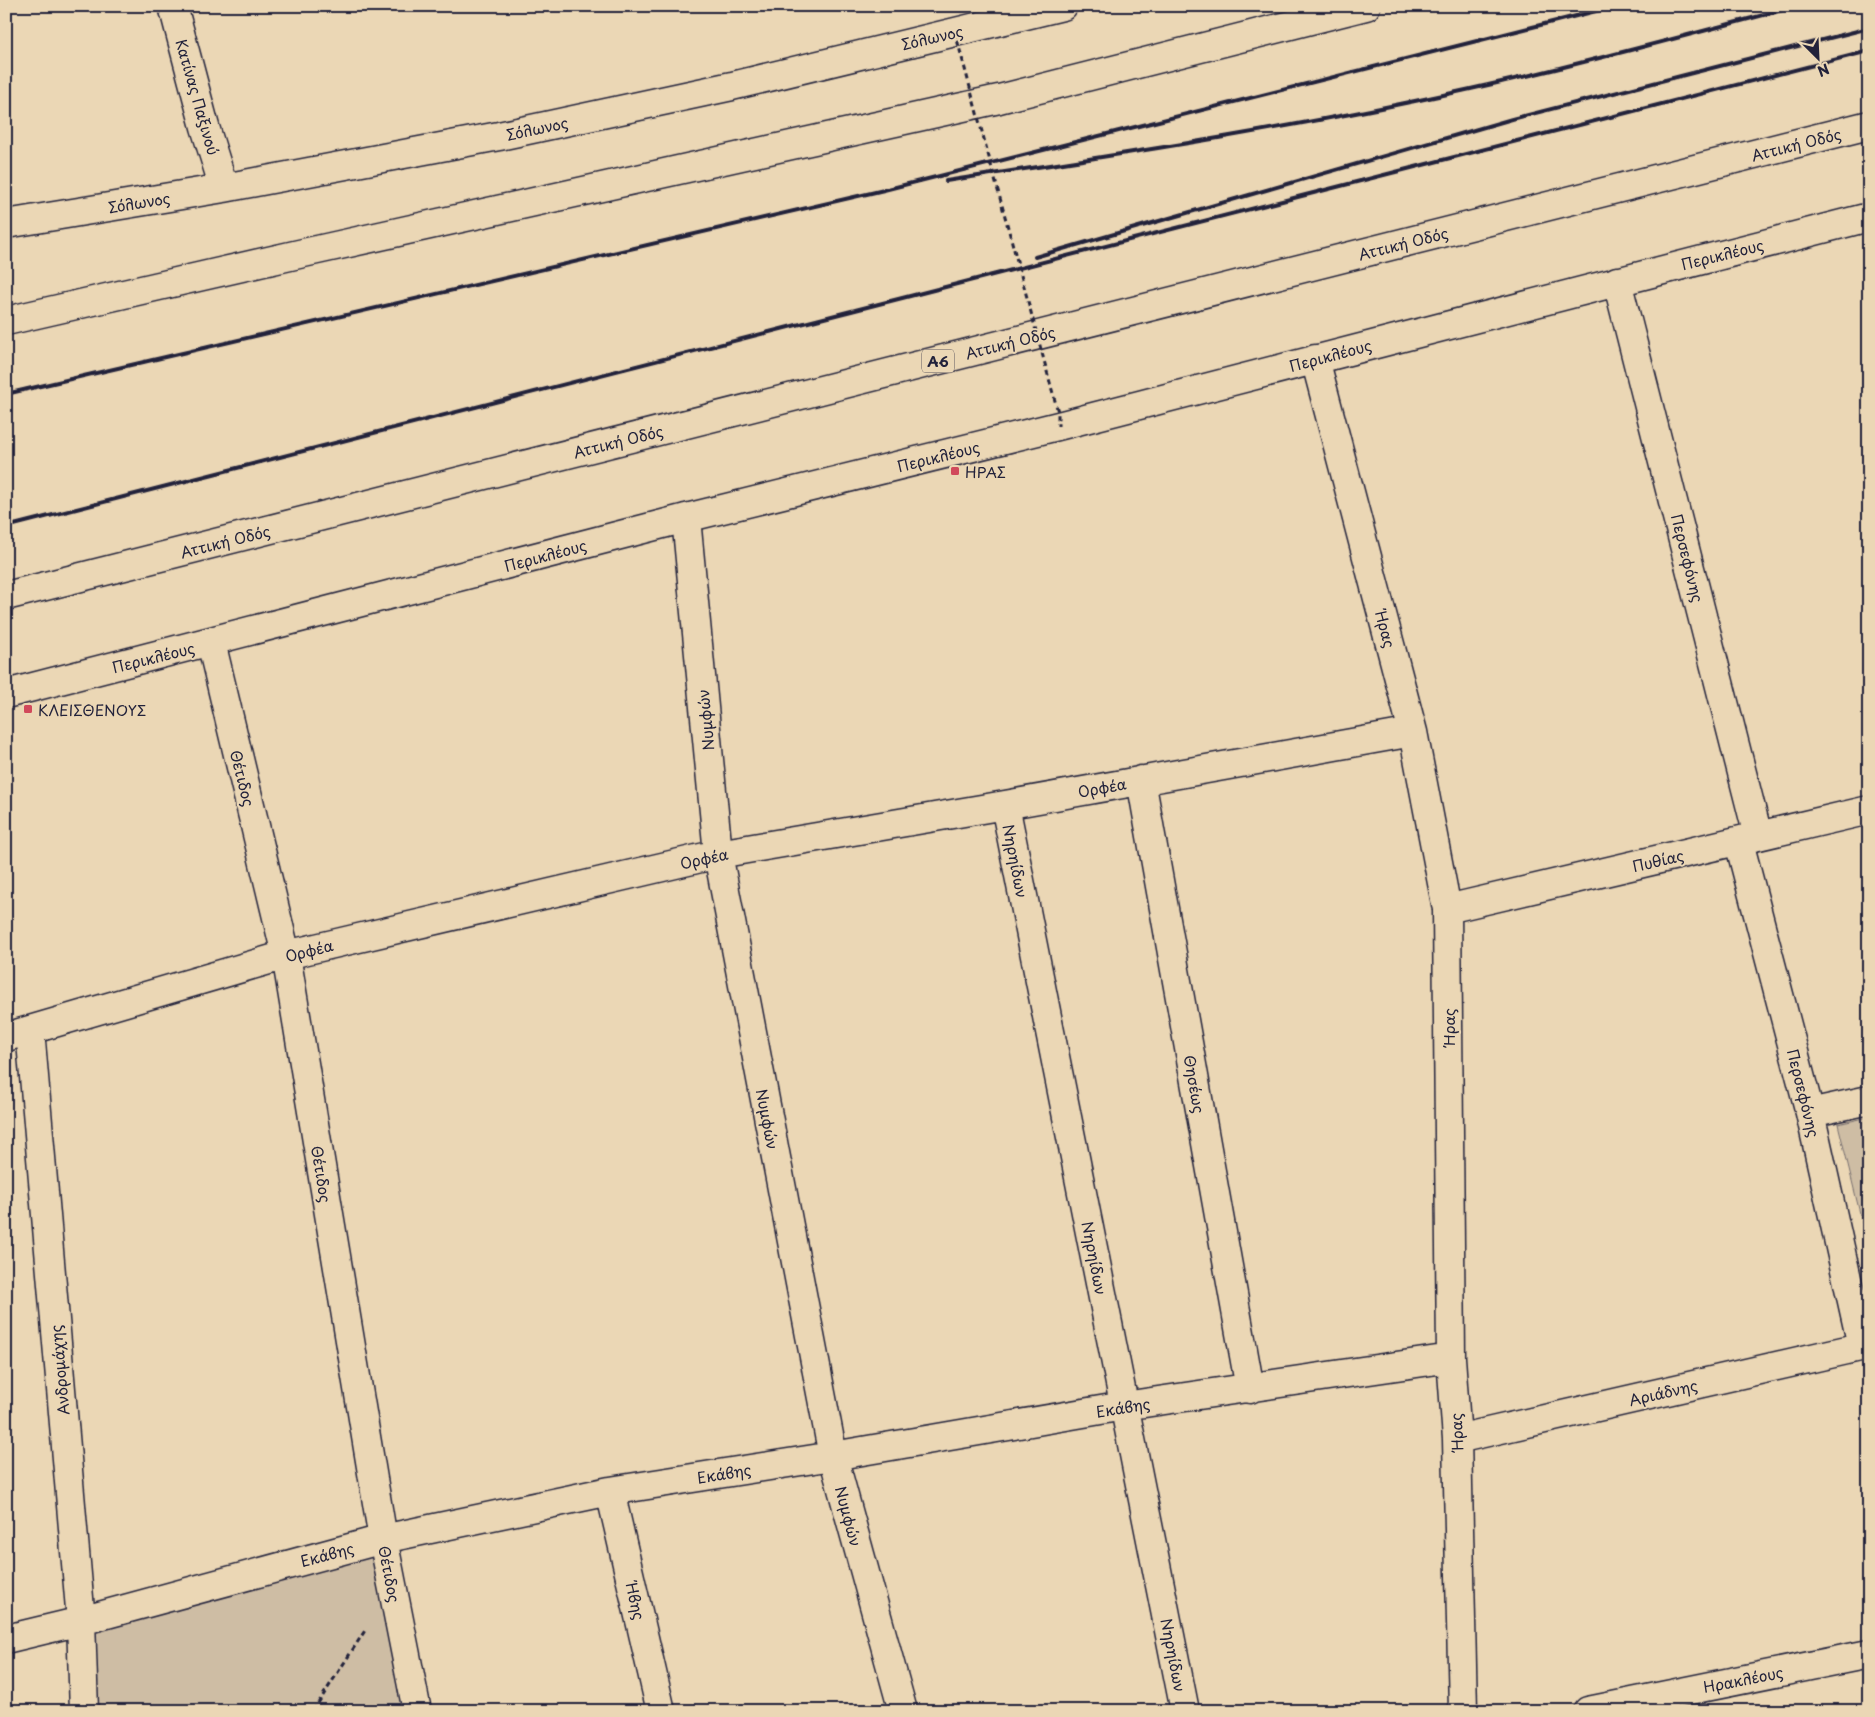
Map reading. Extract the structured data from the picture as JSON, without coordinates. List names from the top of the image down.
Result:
{
  "streets": {
    "main road": [
      "Σόλωνος",
      "Κατίνας Παξινού",
      "Αττική Οδός",
      "Περικλέους",
      "Α6",
      "Περσεφόνης",
      "Ήρας",
      "Νυμφών",
      "Θέτιδος",
      "Ορφέα",
      "Πυθίας",
      "Νηρηίδων",
      "Θησέως",
      "Ανδρομάχης",
      "Αριάδνης",
      "Εκάβης",
      "Ήβης",
      "Ηρακλέους"
    ]
  },
  "crossings": [
    ["Σόλωνος", "Κατίνας Παξινού"],
    ["Περικλέους", "Περσεφόνης"],
    ["Περικλέους", "Ήρας"],
    ["Περικλέους", "Νυμφών"],
    ["Περικλέους", "Θέτιδος"],
    ["Περσεφόνης", "Πυθίας"],
    ["Περσεφόνης", "Αριάδνης"],
    ["Ήρας", "Ορφέα"],
    ["Ήρας", "Πυθίας"],
    ["Ήρας", "Αριάδνης"],
    ["Ήρας", "Εκάβης"],
    ["Νυμφών", "Ορφέα"],
    ["Νυμφών", "Εκάβης"],
    ["Θέτιδος", "Ορφέα"],
    ["Θέτιδος", "Εκάβης"],
    ["Ορφέα", "Νηρηίδων"],
    ["Ορφέα", "Θησέως"],
    ["Ορφέα", "Ανδρομάχης"],
    ["Νηρηίδων", "Εκάβης"],
    ["Θησέως", "Εκάβης"],
    ["Ανδρομάχης", "Εκάβης"],
    ["Εκάβης", "Ήβης"]
  ],
  "places": {
    "transit": ["ΗΡΑΣ", "ΚΛΕΙΣΘΕΝΟΥΣ"]
  },
  "north": "bottom right"
}
